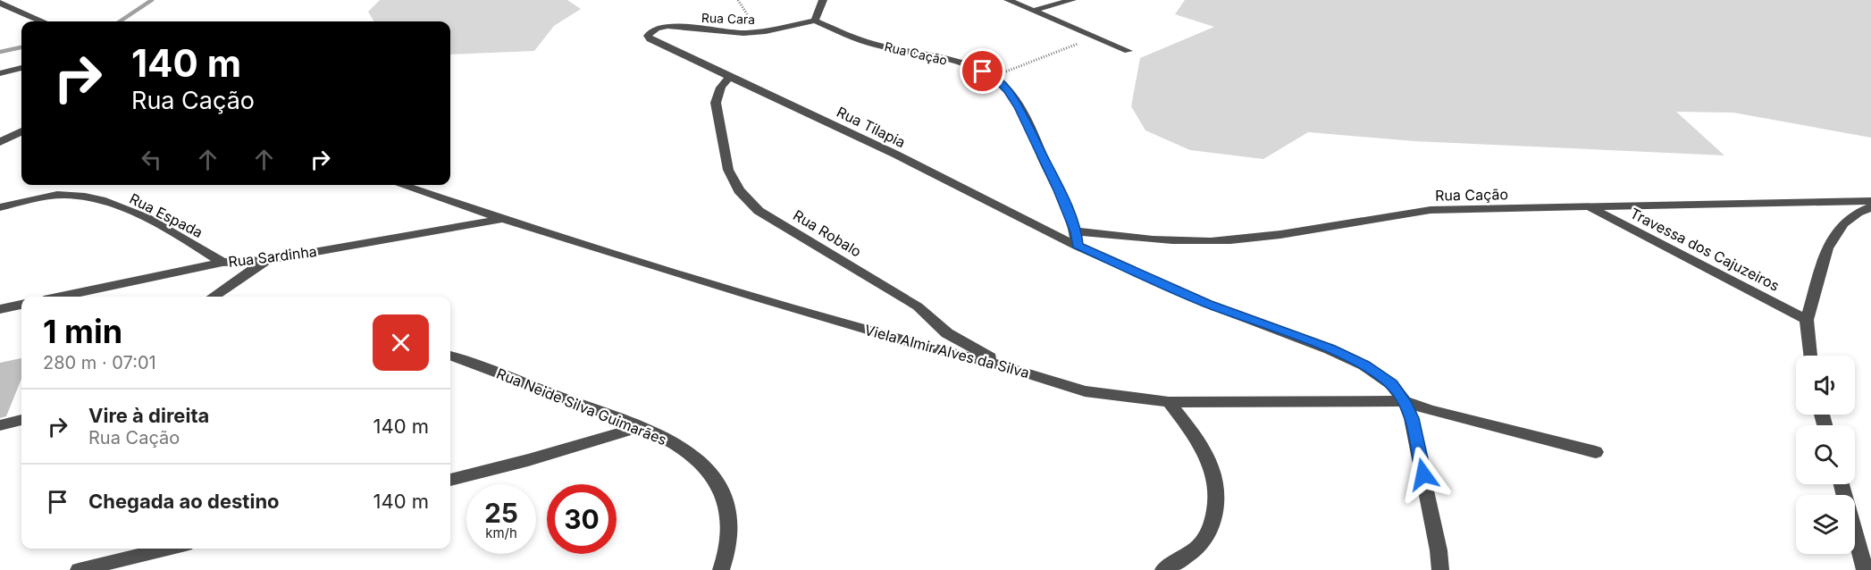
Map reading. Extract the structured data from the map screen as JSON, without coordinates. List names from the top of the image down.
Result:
{
  "streets": {
    "street": [
      "Rua Cara",
      "Rua Cação",
      "Rua Tilapia",
      "Rua Espada",
      "Rua Robalo",
      "Travessa dos Cajuzeiros",
      "Rua Sardinha",
      "Viela Almir Alves da Silva",
      "Rua Neide Silva Guimarães"
    ]
  },
  "crossings": [
    ["Rua Cara", "Rua Cação"],
    ["Rua Cara", "Rua Tilapia"],
    ["Rua Cação", "Rua Tilapia"],
    ["Rua Cação", "Travessa dos Cajuzeiros"],
    ["Rua Tilapia", "Rua Robalo"],
    ["Rua Tilapia", "Viela Almir Alves da Silva"],
    ["Rua Espada", "Rua Sardinha"],
    ["Rua Robalo", "Viela Almir Alves da Silva"],
    ["Rua Sardinha", "Viela Almir Alves da Silva"]
  ],
  "page": {
    "turn": ["140 m", "Rua Cação"],
    "heading": ["1 min", "280 m · 07:01"],
    "list": [
      {
        "name": "Vire à direita",
        "note": "Rua Cação",
        "value": "140 m"
      },
      {
        "name": "Chegada ao destino",
        "value": "140 m"
      }
    ],
    "speed": "25 km/h",
    "limit": "30"
  }
}
